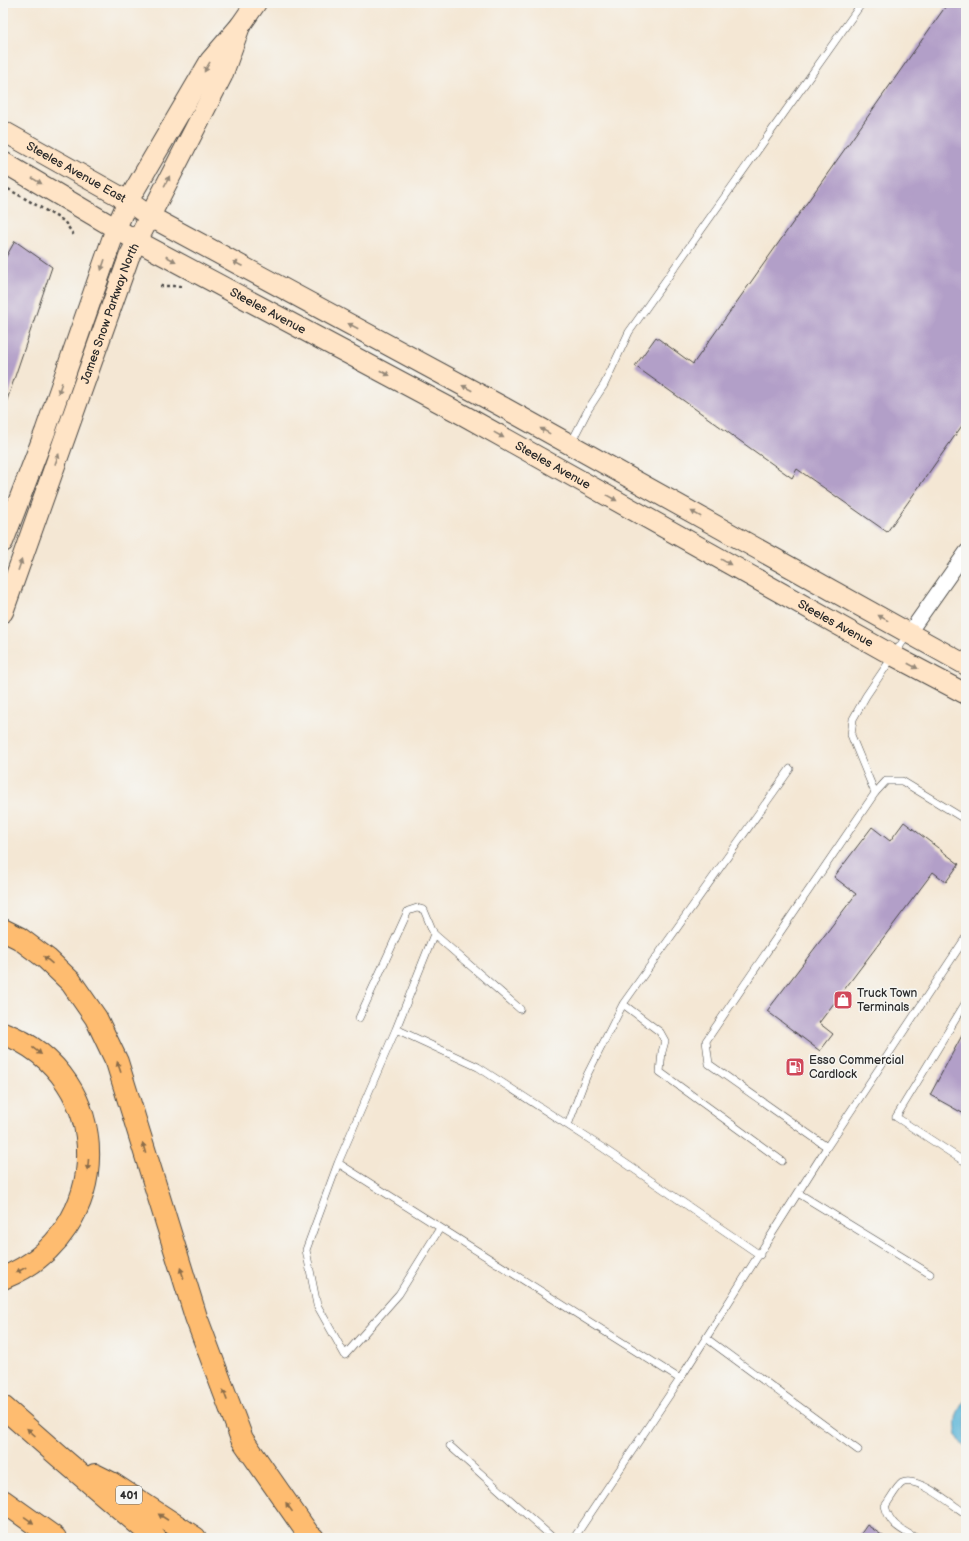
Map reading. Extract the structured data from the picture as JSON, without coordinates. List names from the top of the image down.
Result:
{
  "streets": {
    "highway": ["401"],
    "main road": ["Steeles Avenue East", "Steeles Avenue", "James Snow Parkway North"]
  },
  "crossings": [
    ["Steeles Avenue East", "James Snow Parkway North"],
    ["Steeles Avenue", "James Snow Parkway North"]
  ],
  "places": {
    "shop": ["Truck Town Terminals"],
    "fuel station": ["Esso Commercial Cardlock"]
  }
}
